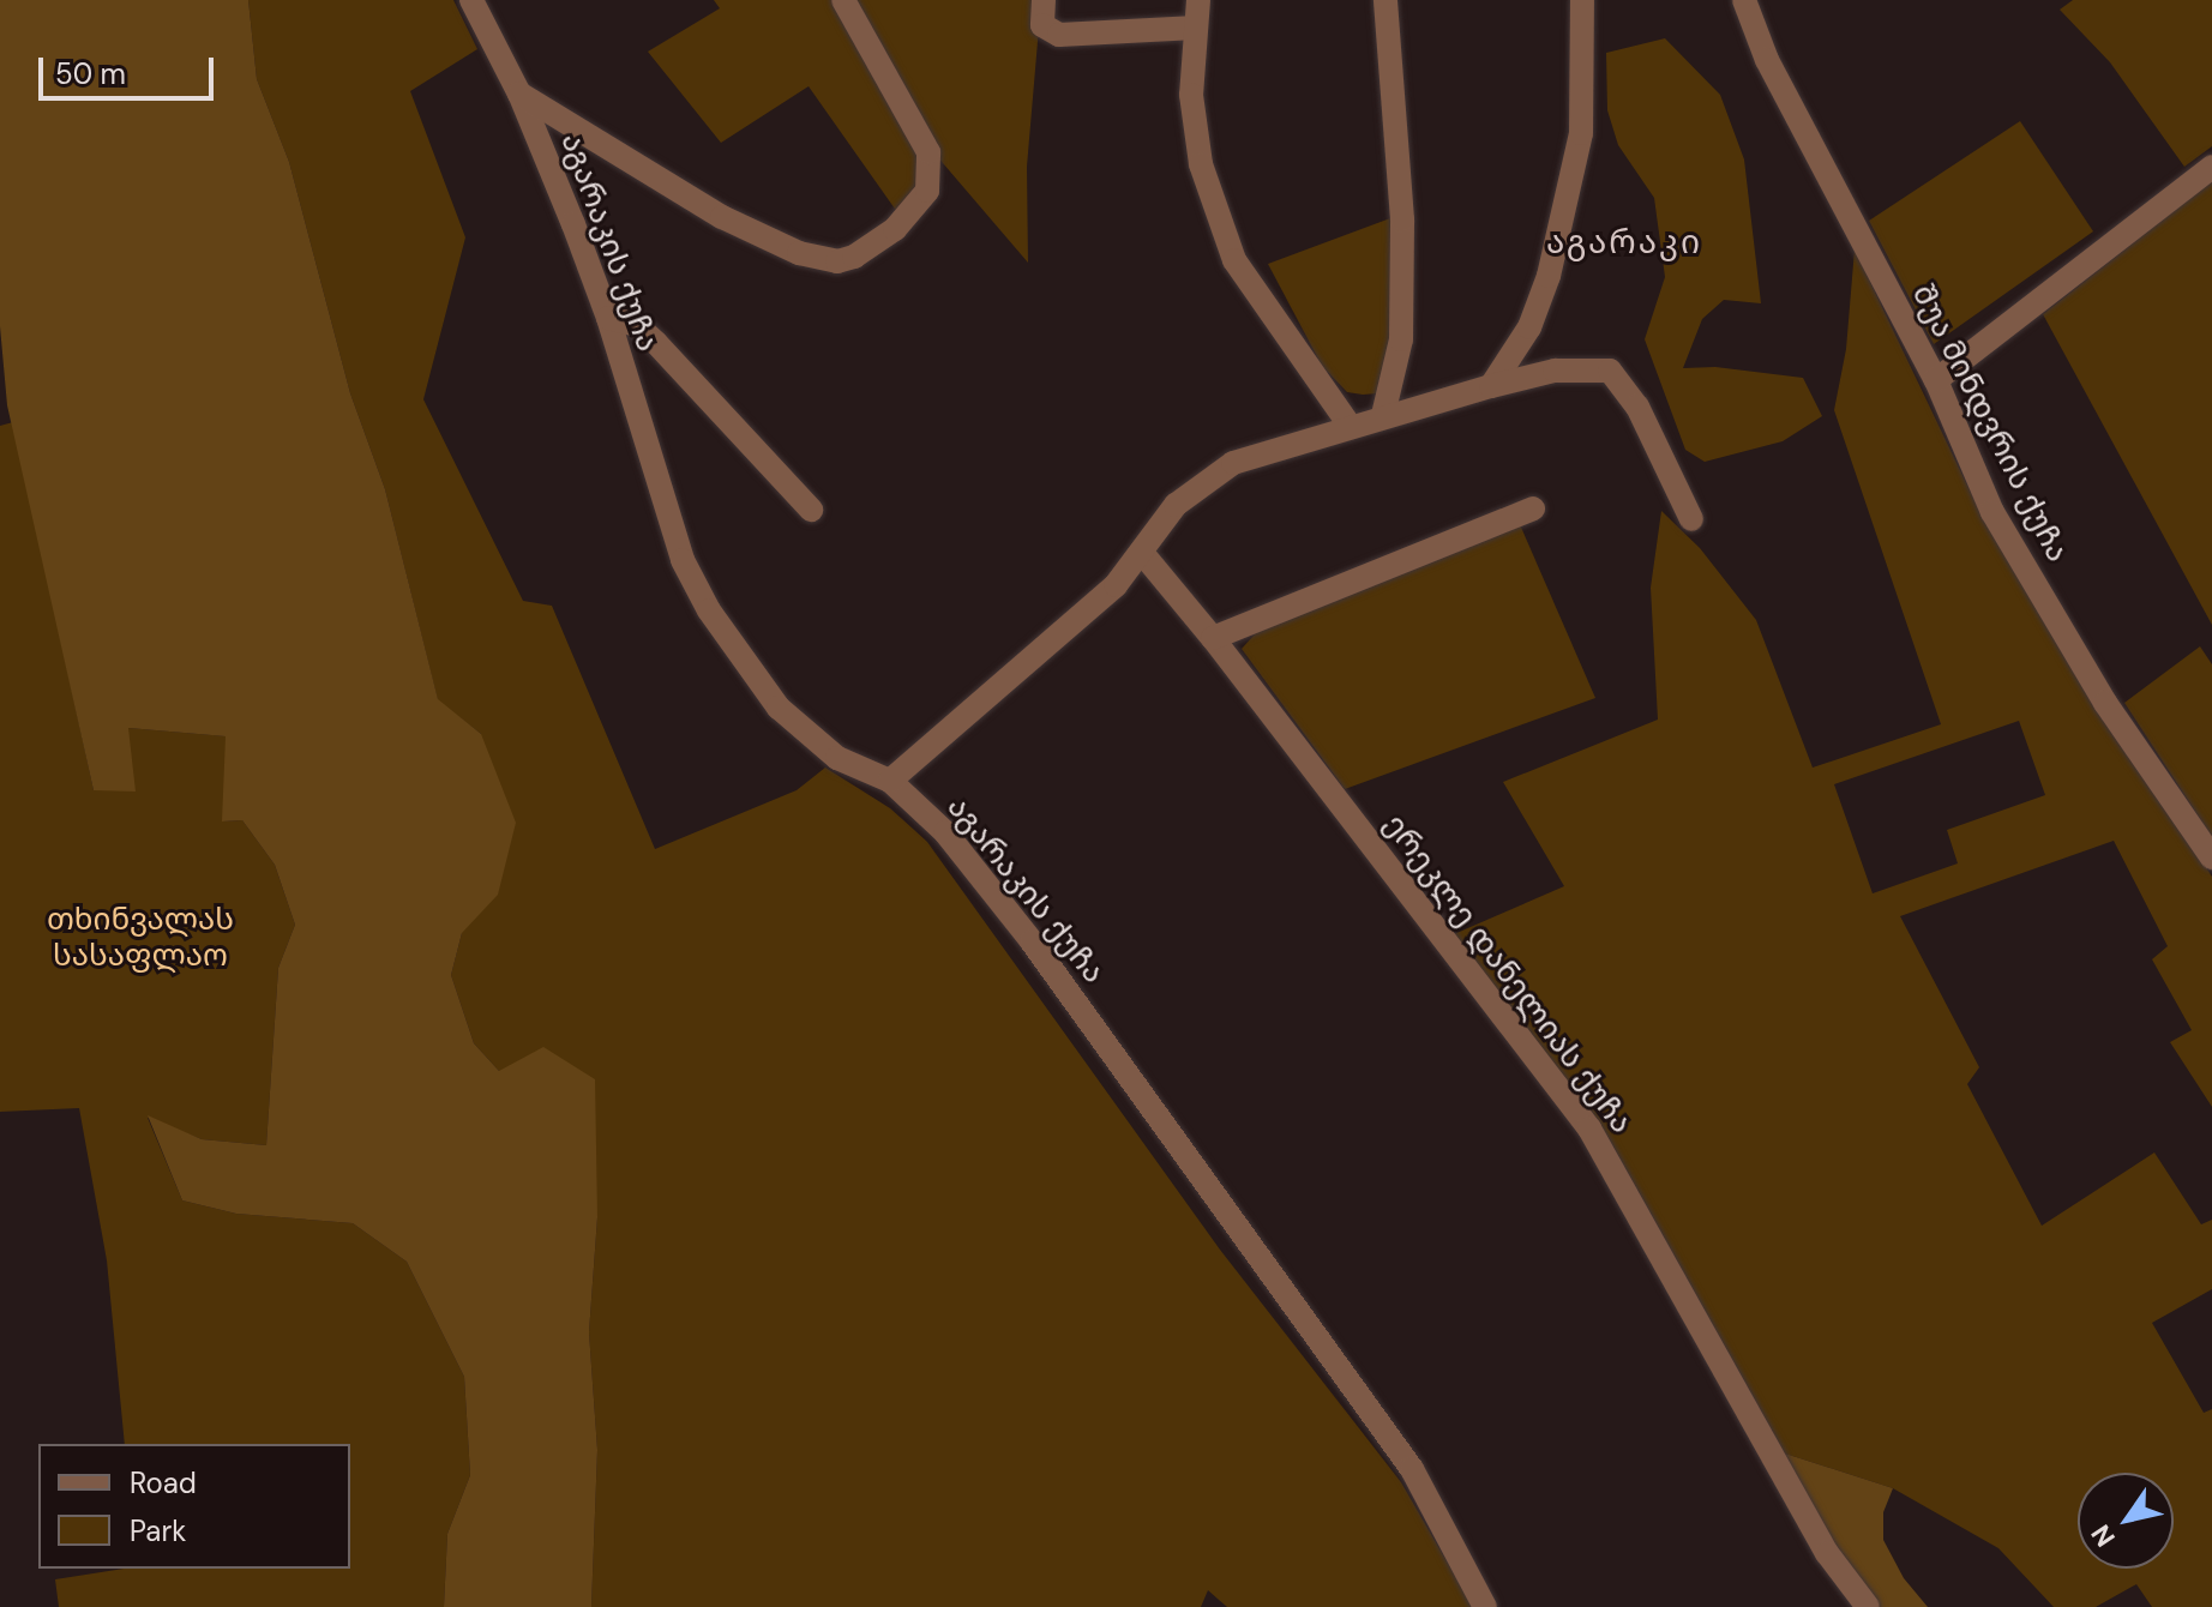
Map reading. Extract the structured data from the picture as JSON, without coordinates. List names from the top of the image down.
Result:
{
  "streets": {
    "street": ["აგარაკის ქუჩა", "შუა მინდვრის ქუჩა", "ერეკლე დანელიას ქუჩა"]
  },
  "districts": ["აგარაკი"],
  "parks": ["თხინვალას სასაფლაო"],
  "legend": ["Road", "Park"],
  "scale_bar": "50 m",
  "north": "bottom left"
}
